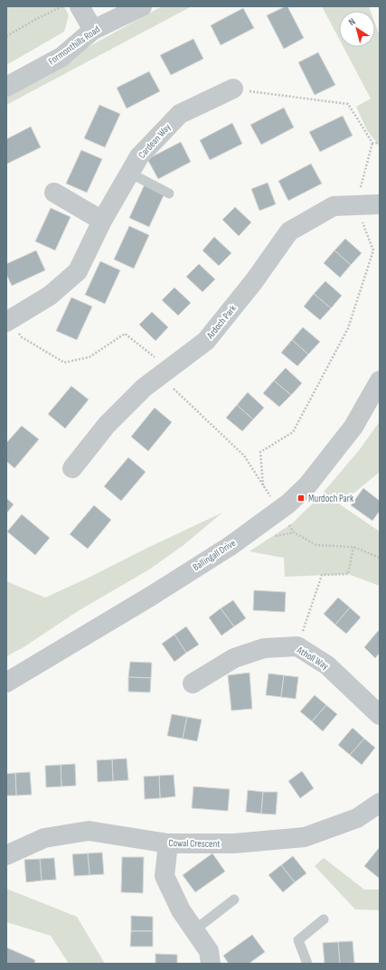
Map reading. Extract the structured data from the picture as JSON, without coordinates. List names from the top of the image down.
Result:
{
  "streets": {
    "street": [
      "Formonthills Road",
      "Cardean Way",
      "Ardoch Park",
      "Ballingall Drive",
      "Atholl Way",
      "Cowal Crescent"
    ]
  },
  "places": {
    "transit": ["Murdoch Park"]
  },
  "north": "top left"
}
